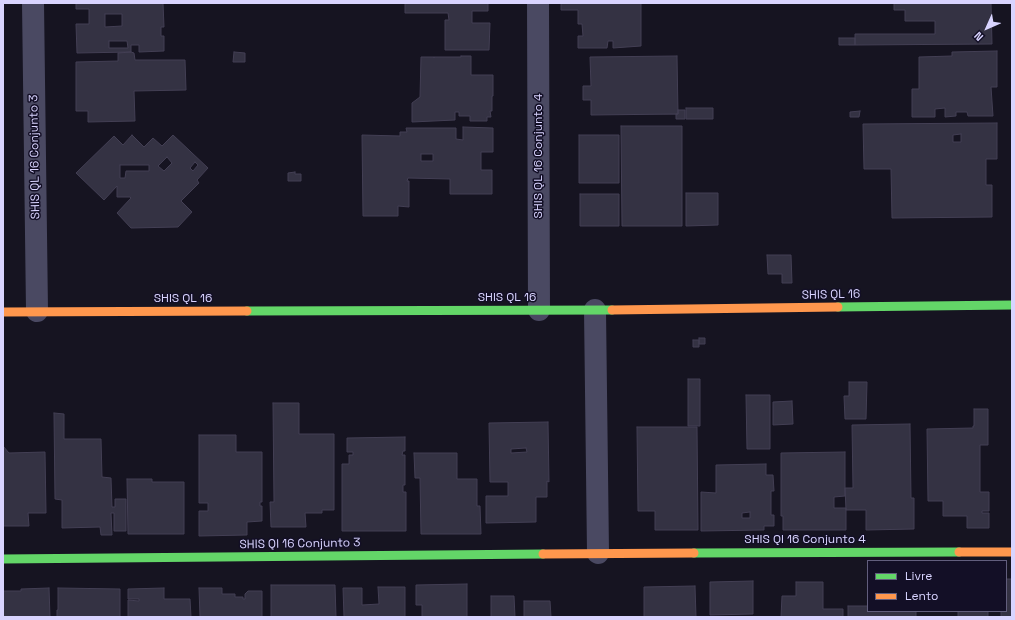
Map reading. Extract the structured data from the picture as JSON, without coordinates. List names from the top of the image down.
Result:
{
  "streets": {
    "street": [
      "SHIS QL 16 Conjunto 4",
      "SHIS QL 16 Conjunto 3",
      "SHIS QL 16",
      "SHIS QI 16 Conjunto 4",
      "SHIS QI 16 Conjunto 3"
    ]
  },
  "crossings": [
    ["SHIS QL 16 Conjunto 4", "SHIS QL 16"],
    ["SHIS QL 16 Conjunto 3", "SHIS QL 16"],
    ["SHIS QI 16 Conjunto 4", "SHIS QI 16 Conjunto 3"]
  ],
  "legend": ["Livre", "Lento"],
  "north": "bottom left"
}
